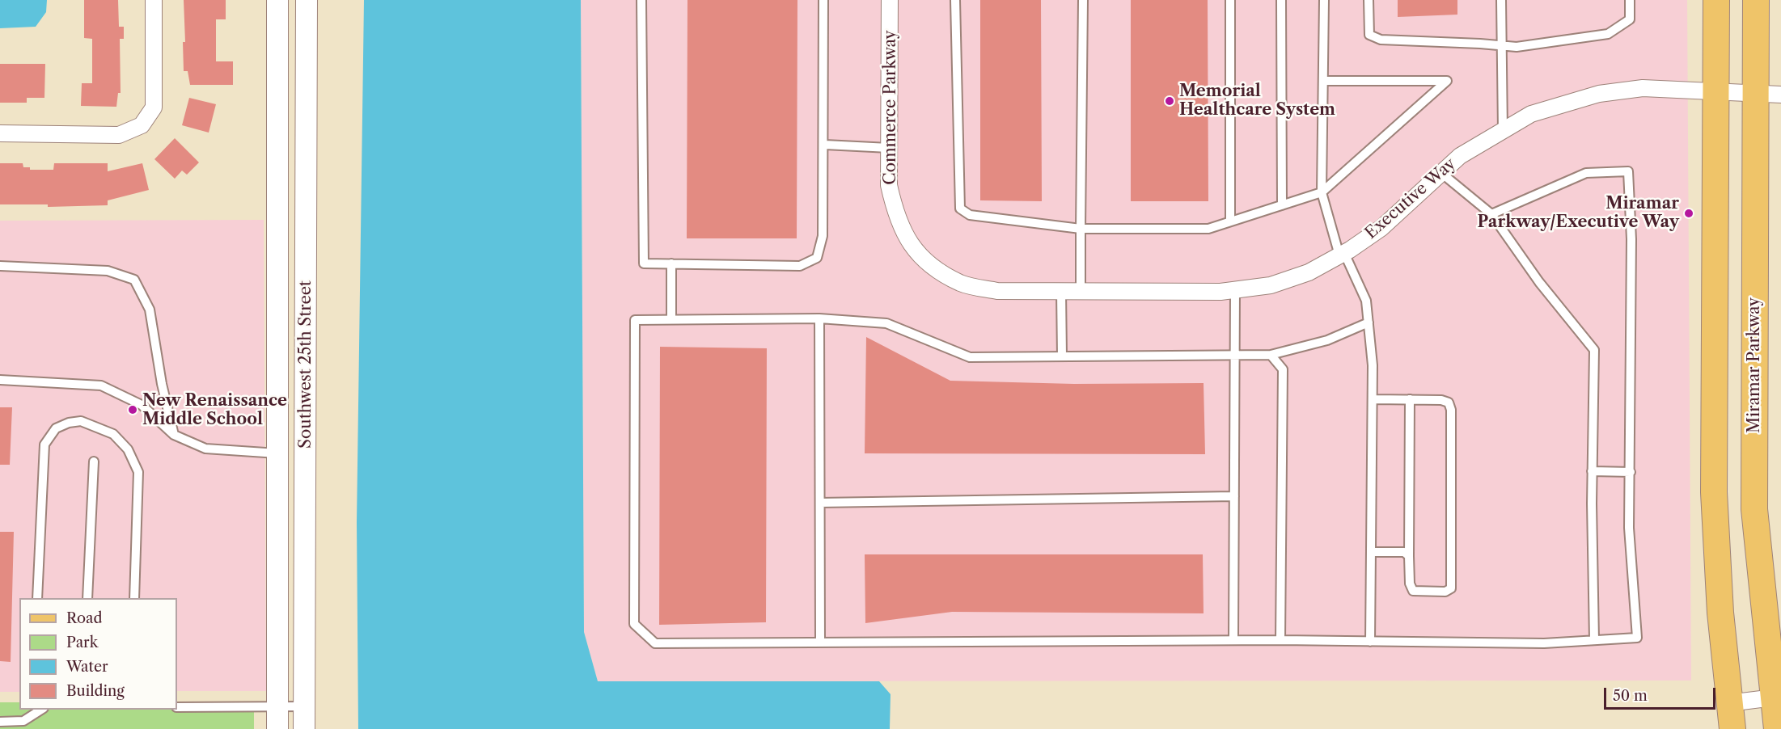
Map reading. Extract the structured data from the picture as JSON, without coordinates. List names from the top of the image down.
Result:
{
  "streets": {
    "main road": ["Miramar Parkway"],
    "street": ["Commerce Parkway", "Executive Way", "Southwest 25th Street"]
  },
  "crossings": [
    ["Commerce Parkway", "Executive Way"],
    ["Executive Way", "Miramar Parkway"]
  ],
  "places": ["Memorial Healthcare System", "Miramar Parkway/Executive Way", "New Renaissance Middle School"],
  "legend": [
    "Road",
    "Park",
    "Water",
    "Building"
  ],
  "scale_bar": "50 m"
}
